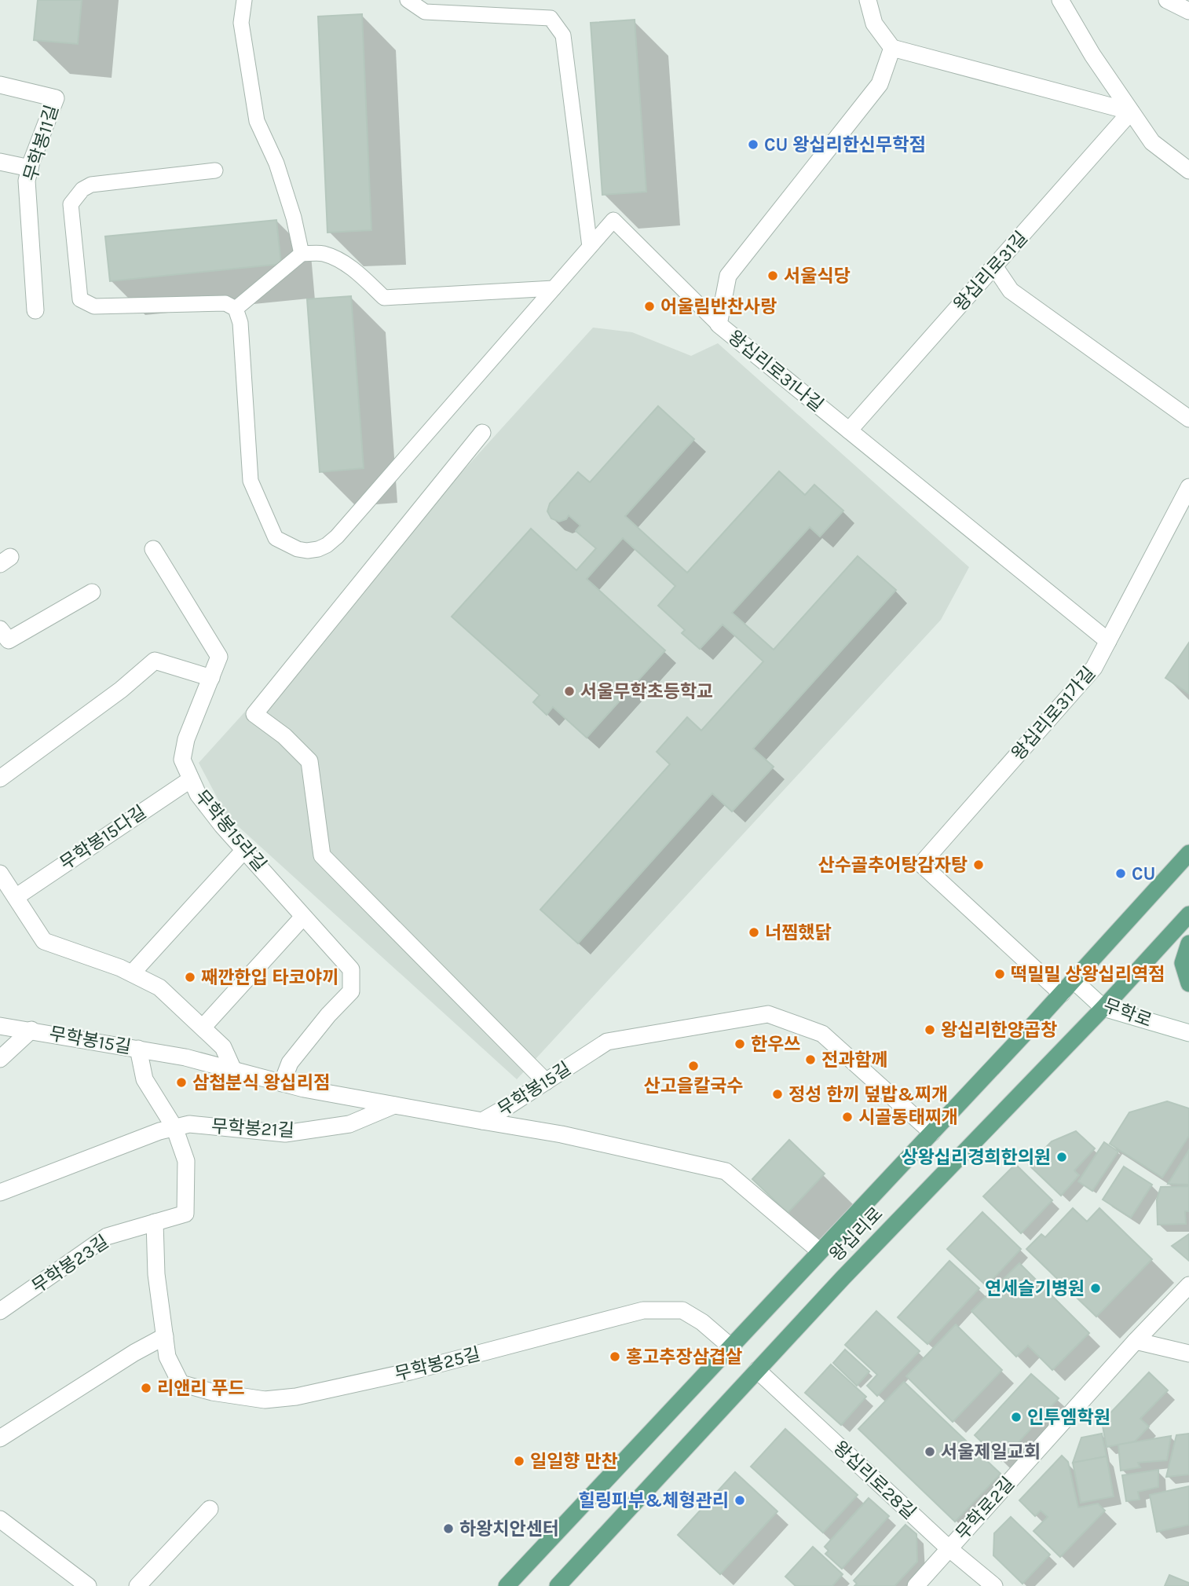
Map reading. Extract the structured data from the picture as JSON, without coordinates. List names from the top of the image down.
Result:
{
  "streets": {
    "main road": ["왕십리로"],
    "street": [
      "무학봉11길",
      "왕십리로31길",
      "왕십리로31나길",
      "왕십리로31가길",
      "무학봉15라길",
      "무학봉15다길",
      "무학로",
      "무학봉15길",
      "무학봉21길",
      "무학봉23길",
      "무학봉25길",
      "왕십리로28길",
      "무학로2길"
    ]
  },
  "crossings": [
    ["왕십리로31길", "왕십리로31나길"],
    ["왕십리로31나길", "왕십리로31가길"],
    ["왕십리로31가길", "왕십리로"],
    ["무학봉15라길", "무학봉15다길"],
    ["무학봉15라길", "무학봉15길"],
    ["무학로", "왕십리로"],
    ["무학봉15길", "무학봉21길"],
    ["무학봉15길", "왕십리로"],
    ["무학봉21길", "무학봉23길"],
    ["왕십리로", "무학봉25길"],
    ["왕십리로", "왕십리로28길"],
    ["무학봉23길", "무학봉25길"],
    ["왕십리로28길", "무학로2길"]
  ],
  "places": [
    "CU 왕십리한신무학점",
    "서울식당",
    "어울림반찬사랑",
    "서울무학초등학교",
    "산수골추어탕감자탕",
    "CU",
    "너찜했닭",
    "떡밀밀 상왕십리역점",
    "째깐한입 타코야끼",
    "왕십리한양곱창",
    "한우쓰",
    "전과함께",
    "산고을칼국수",
    "삼첩분식 왕십리점",
    "정성 한끼 덮밥&찌개",
    "시골동태찌개",
    "상왕십리경희한의원",
    "연세슬기병원",
    "홍고추장삼겹살",
    "리앤리 푸드",
    "인투엠학원",
    "서울제일교회",
    "일일향 만찬",
    "힐링피부&체형관리",
    "하왕치안센터"
  ]
}
